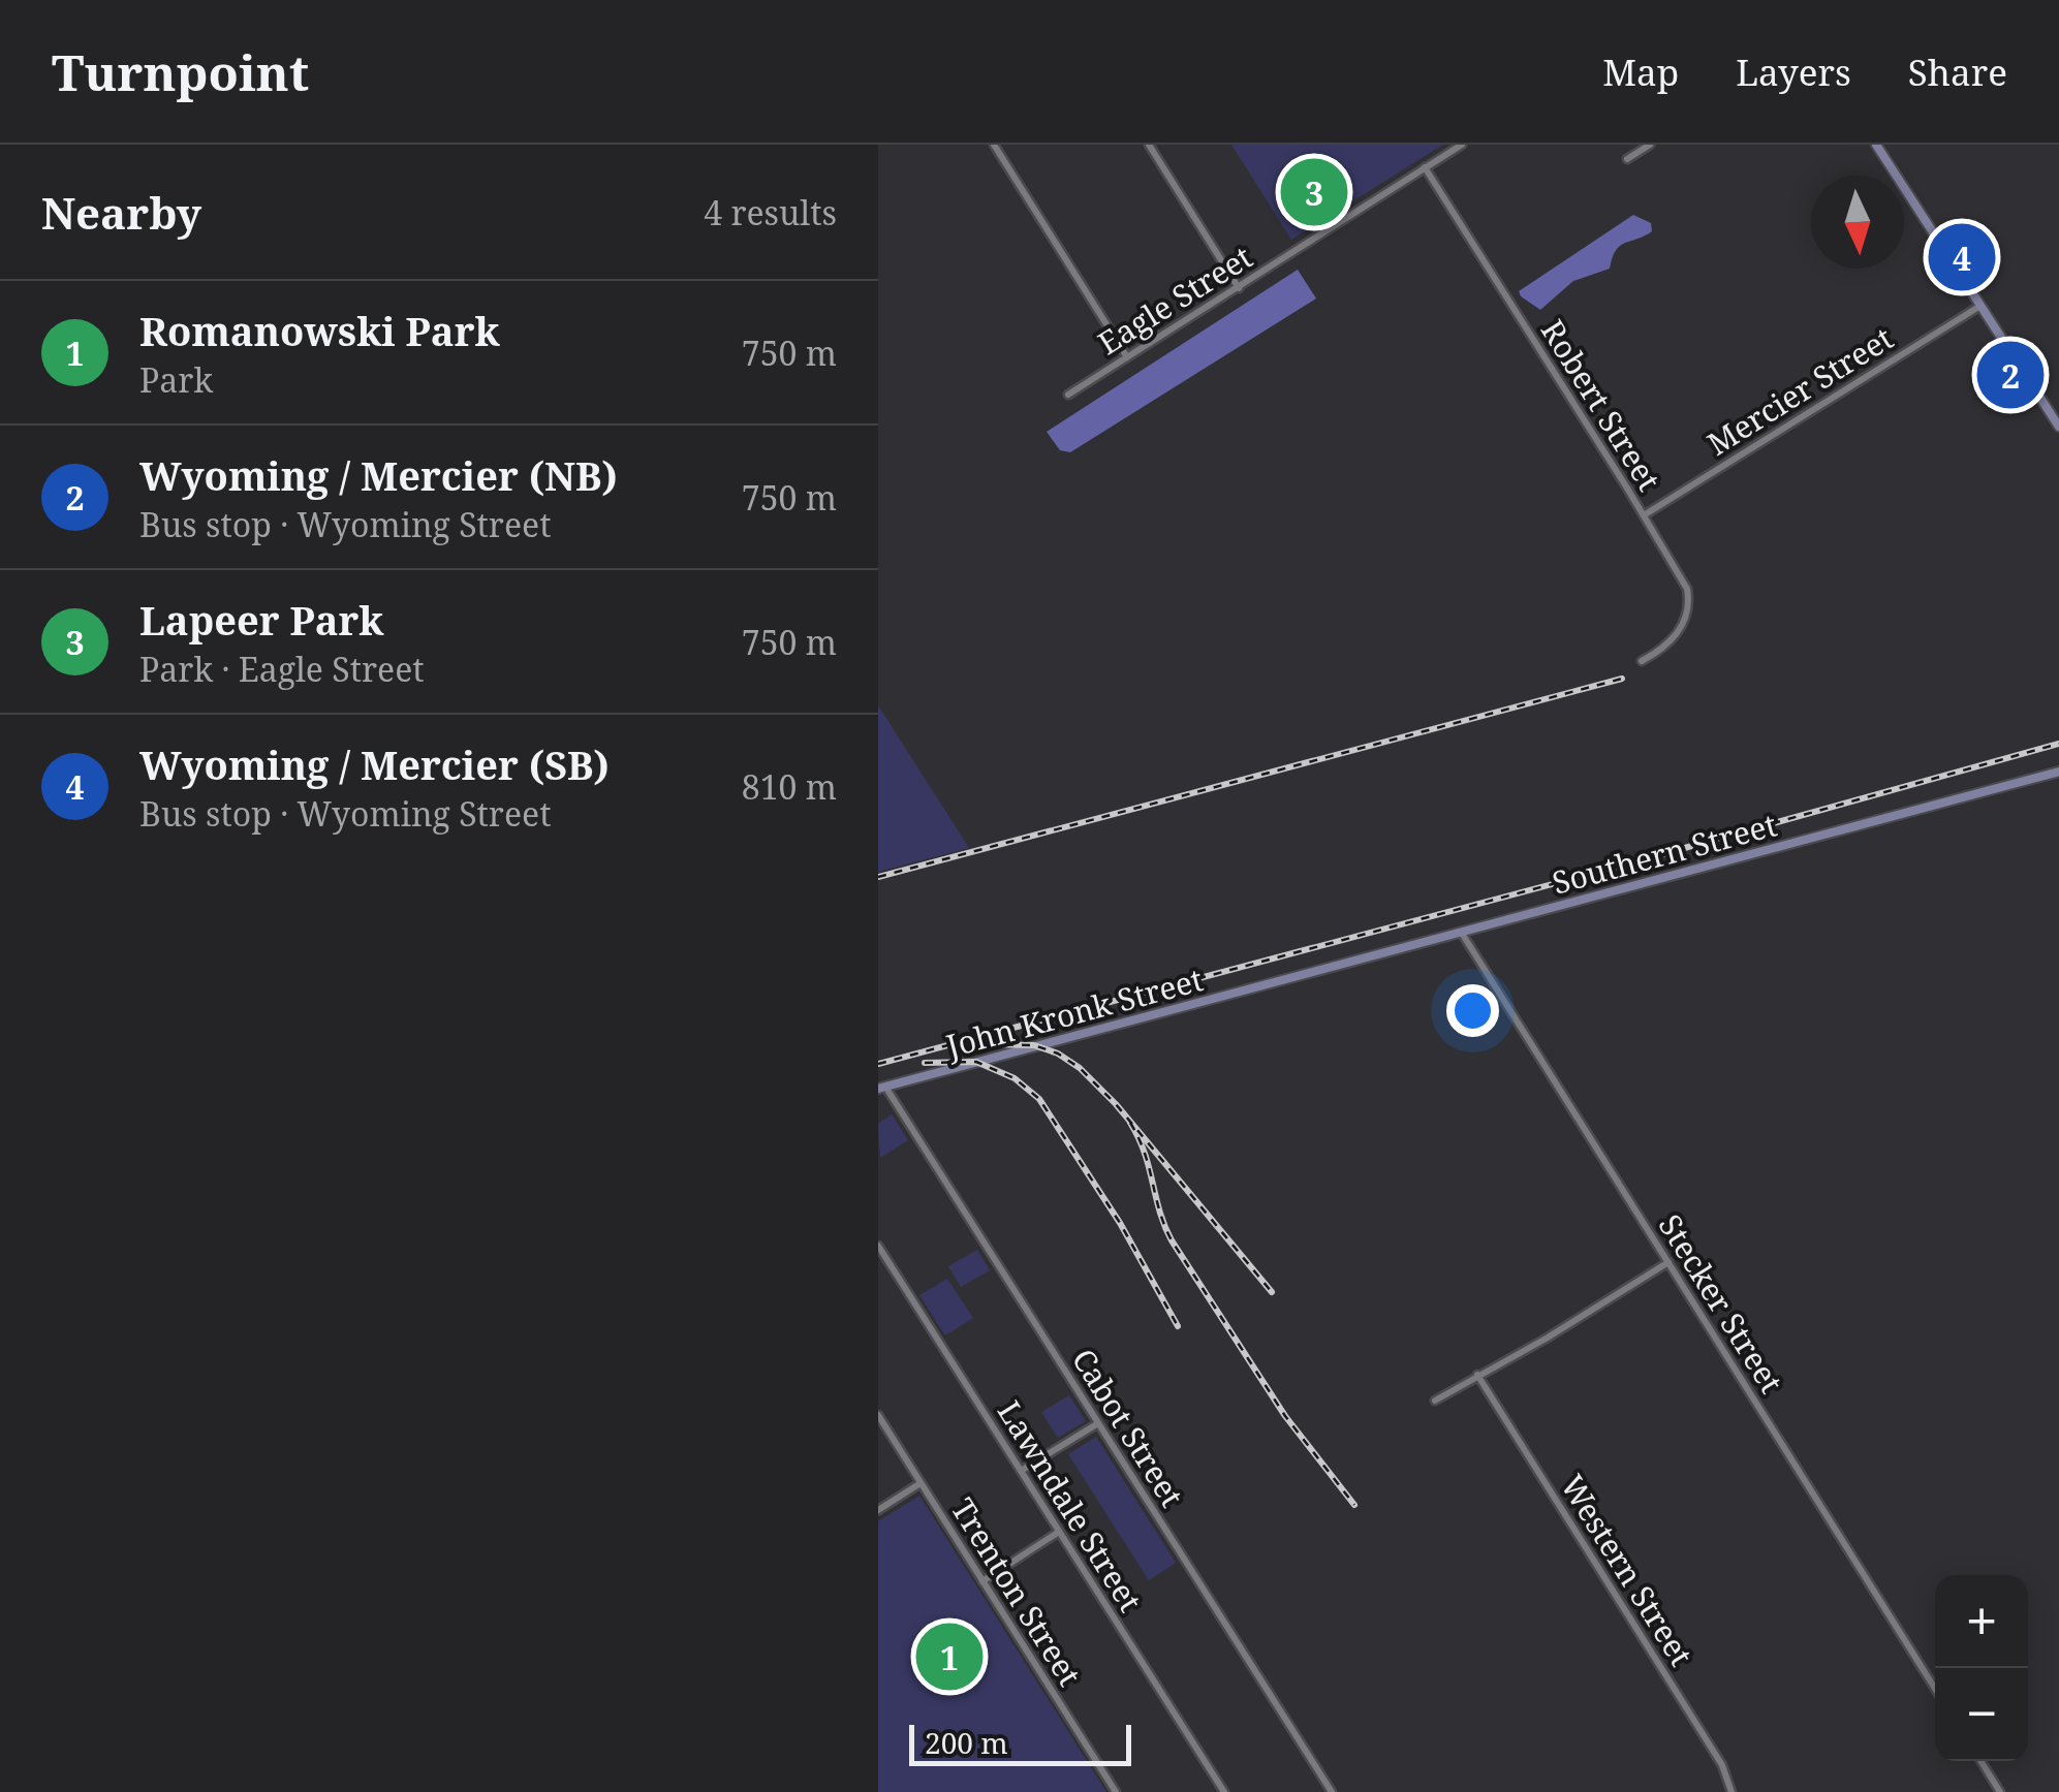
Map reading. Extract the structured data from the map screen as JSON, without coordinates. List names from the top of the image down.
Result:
{
  "streets": {
    "street": [
      "Eagle Street",
      "Mercier Street",
      "Robert Street",
      "Southern Street",
      "John Kronk Street",
      "Stecker Street",
      "Cabot Street",
      "Lawndale Street",
      "Western Street",
      "Trenton Street"
    ]
  },
  "crossings": [
    ["Eagle Street", "Robert Street"],
    ["Mercier Street", "Robert Street"],
    ["Southern Street", "John Kronk Street"],
    ["Southern Street", "Stecker Street"],
    ["John Kronk Street", "Cabot Street"]
  ],
  "scale_bar": "200 m",
  "north": "bottom",
  "page": {
    "header": "Turnpoint",
    "nav": ["Map", "Layers", "Share"],
    "heading": ["Nearby", "4 results"],
    "pins": [
      "3",
      "4",
      "2",
      "1"
    ],
    "list": [
      {
        "mark": "1",
        "name": "Romanowski Park",
        "note": "Park",
        "value": "750 m"
      },
      {
        "mark": "2",
        "name": "Wyoming / Mercier (NB)",
        "note": "Bus stop · Wyoming Street",
        "value": "750 m"
      },
      {
        "mark": "3",
        "name": "Lapeer Park",
        "note": "Park · Eagle Street",
        "value": "750 m"
      },
      {
        "mark": "4",
        "name": "Wyoming / Mercier (SB)",
        "note": "Bus stop · Wyoming Street",
        "value": "810 m"
      }
    ],
    "map_buttons": ["+", "−"],
    "scale": "200 m"
  }
}
